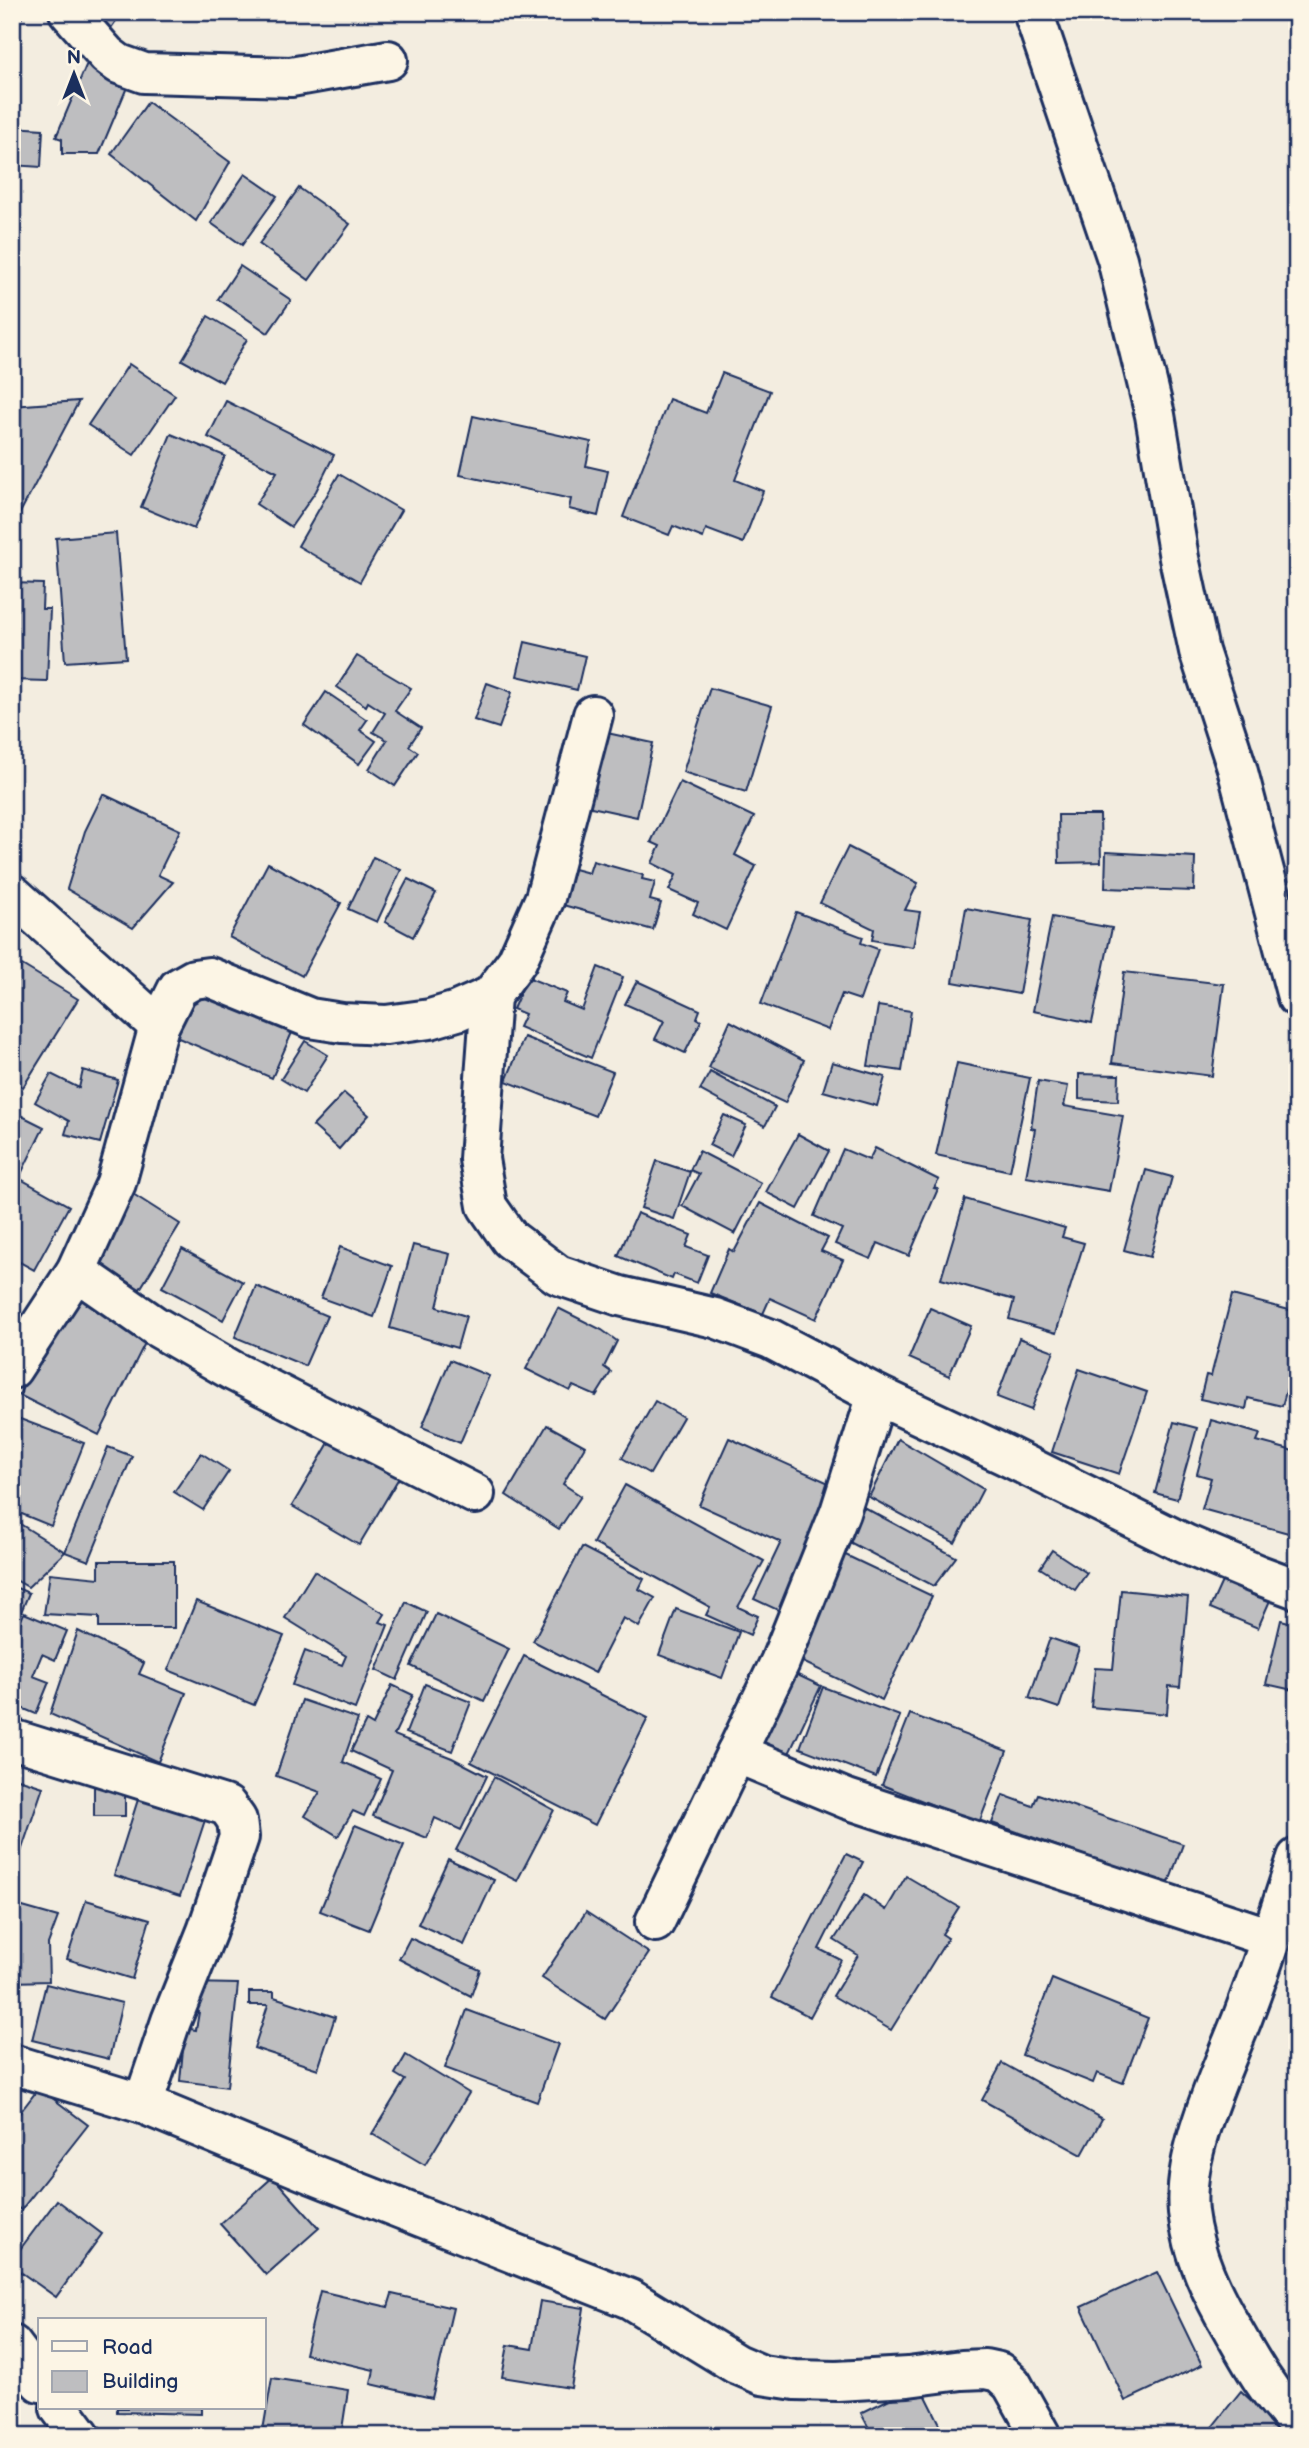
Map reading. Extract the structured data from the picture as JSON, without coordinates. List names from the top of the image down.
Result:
{
  "legend": ["Road", "Building"],
  "north": "top"
}
